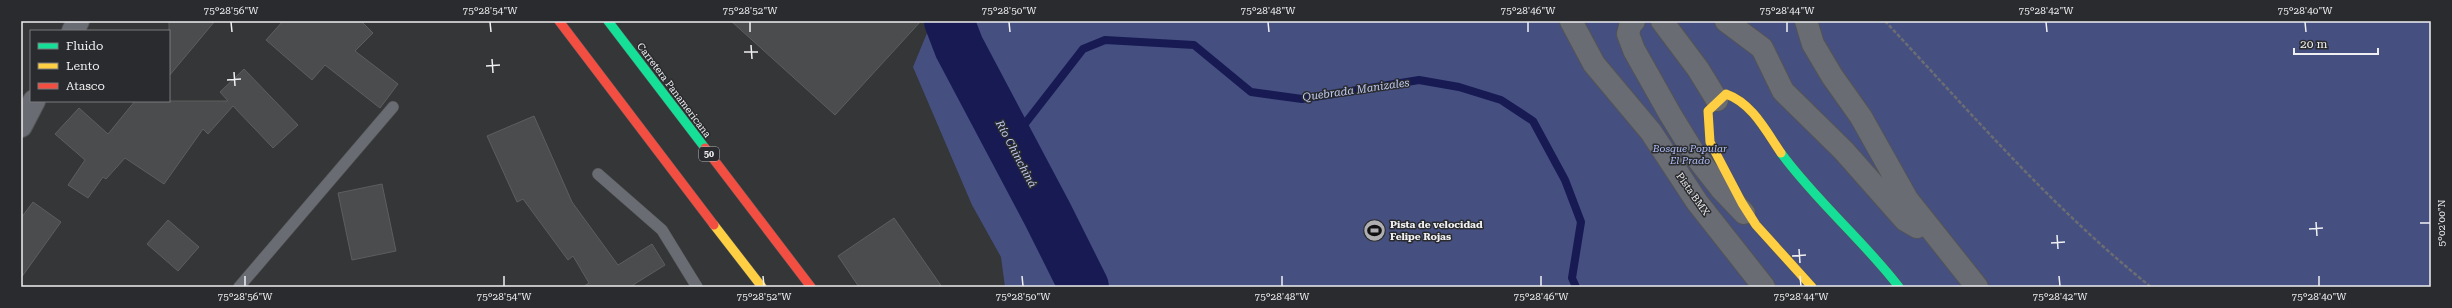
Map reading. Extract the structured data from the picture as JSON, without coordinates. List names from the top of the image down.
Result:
{
  "streets": {
    "main road": ["Carretera Panamericana", "50"],
    "street": ["Pista BMX"]
  },
  "water": ["Quebrada Manizales", "Río Chinchiná"],
  "parks": ["Bosque Popular El Prado"],
  "places": {
    "sports": ["Pista de velocidad Felipe Rojas"]
  },
  "legend": ["Fluido", "Lento", "Atasco"],
  "scale_bar": "20 m",
  "coordinates": [
    "75°28'56\"W",
    "75°28'54\"W",
    "75°28'52\"W",
    "75°28'50\"W",
    "75°28'48\"W",
    "75°28'46\"W",
    "75°28'44\"W",
    "75°28'42\"W",
    "75°28'40\"W",
    "5°02'00\"N"
  ]
}
